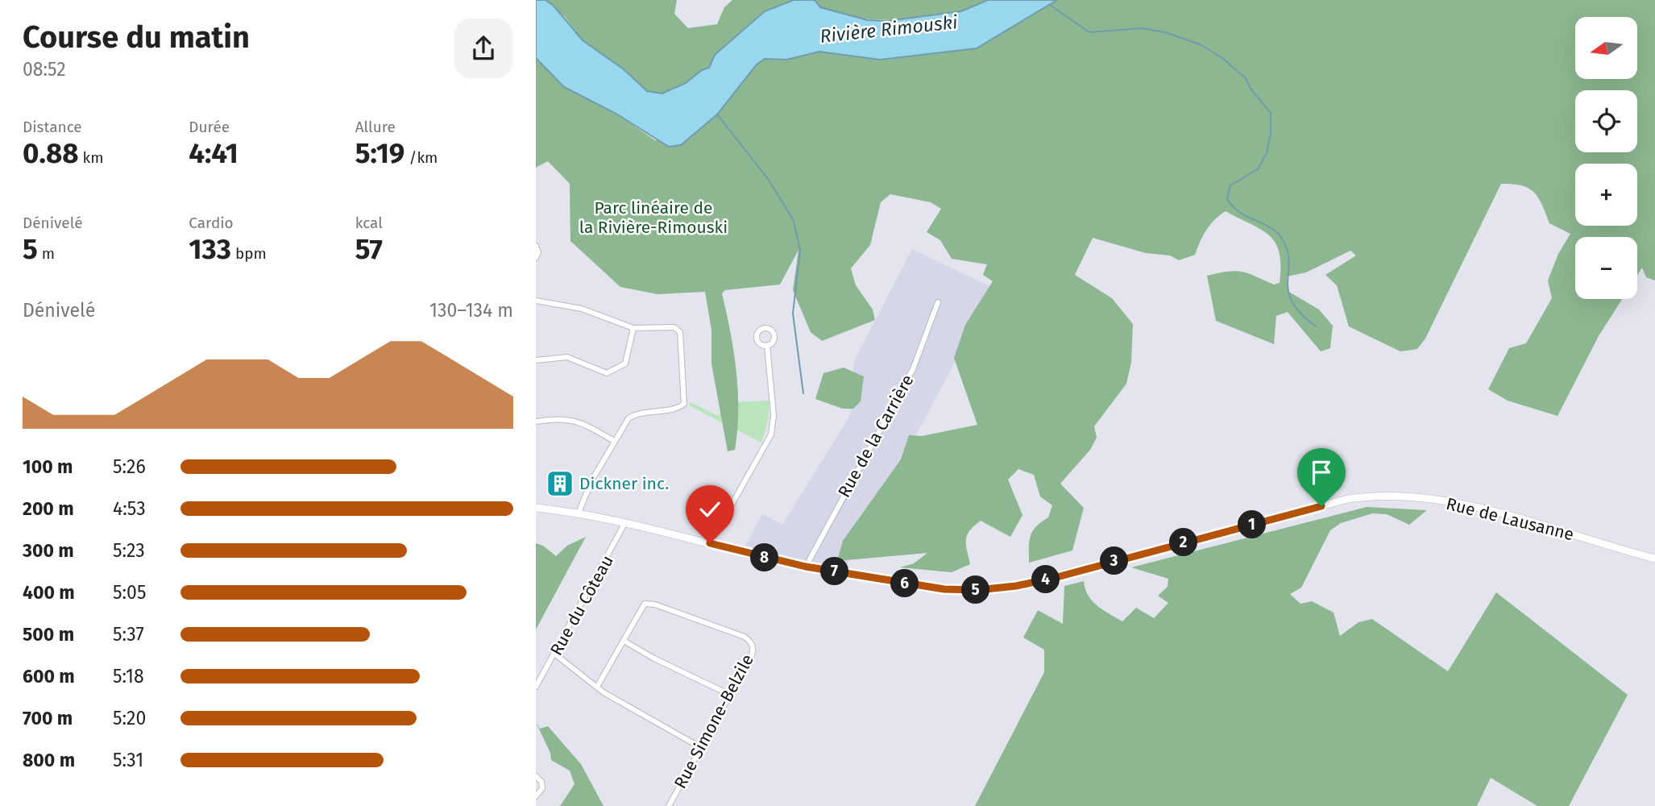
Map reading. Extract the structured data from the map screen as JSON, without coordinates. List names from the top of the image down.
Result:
{
  "streets": {
    "street": [
      "Rue de la Carrière",
      "Rue de Lausanne",
      "Rue du Côteau",
      "Rue Simone-Belzile"
    ]
  },
  "crossings": [
    ["Rue de la Carrière", "Rue de Lausanne"],
    ["Rue de Lausanne", "Rue du Côteau"]
  ],
  "water": ["Rivière Rimouski"],
  "parks": ["Parc linéaire de la Rivière-Rimouski"],
  "places": {
    "building": ["Dickner inc."]
  },
  "north": "left",
  "page": {
    "heading": ["Course du matin", "08:52"],
    "map_buttons": ["+", "−"],
    "stats": [
      ["Distance", "0.88 km"],
      ["Durée", "4:41"],
      ["Allure", "5:19 /km"],
      ["Dénivelé", "5 m"],
      ["Cardio", "133 bpm"],
      ["kcal", "57"]
    ],
    "chart": ["Dénivelé", "130–134 m"],
    "list": [
      {
        "name": "100 m",
        "note": "5:26"
      },
      {
        "name": "200 m",
        "note": "4:53"
      },
      {
        "name": "300 m",
        "note": "5:23"
      },
      {
        "name": "400 m",
        "note": "5:05"
      },
      {
        "name": "500 m",
        "note": "5:37"
      },
      {
        "name": "600 m",
        "note": "5:18"
      },
      {
        "name": "700 m",
        "note": "5:20"
      },
      {
        "name": "800 m",
        "note": "5:31"
      }
    ],
    "pins": [
      "1",
      "2",
      "8",
      "3",
      "7",
      "4",
      "6",
      "5"
    ]
  }
}
